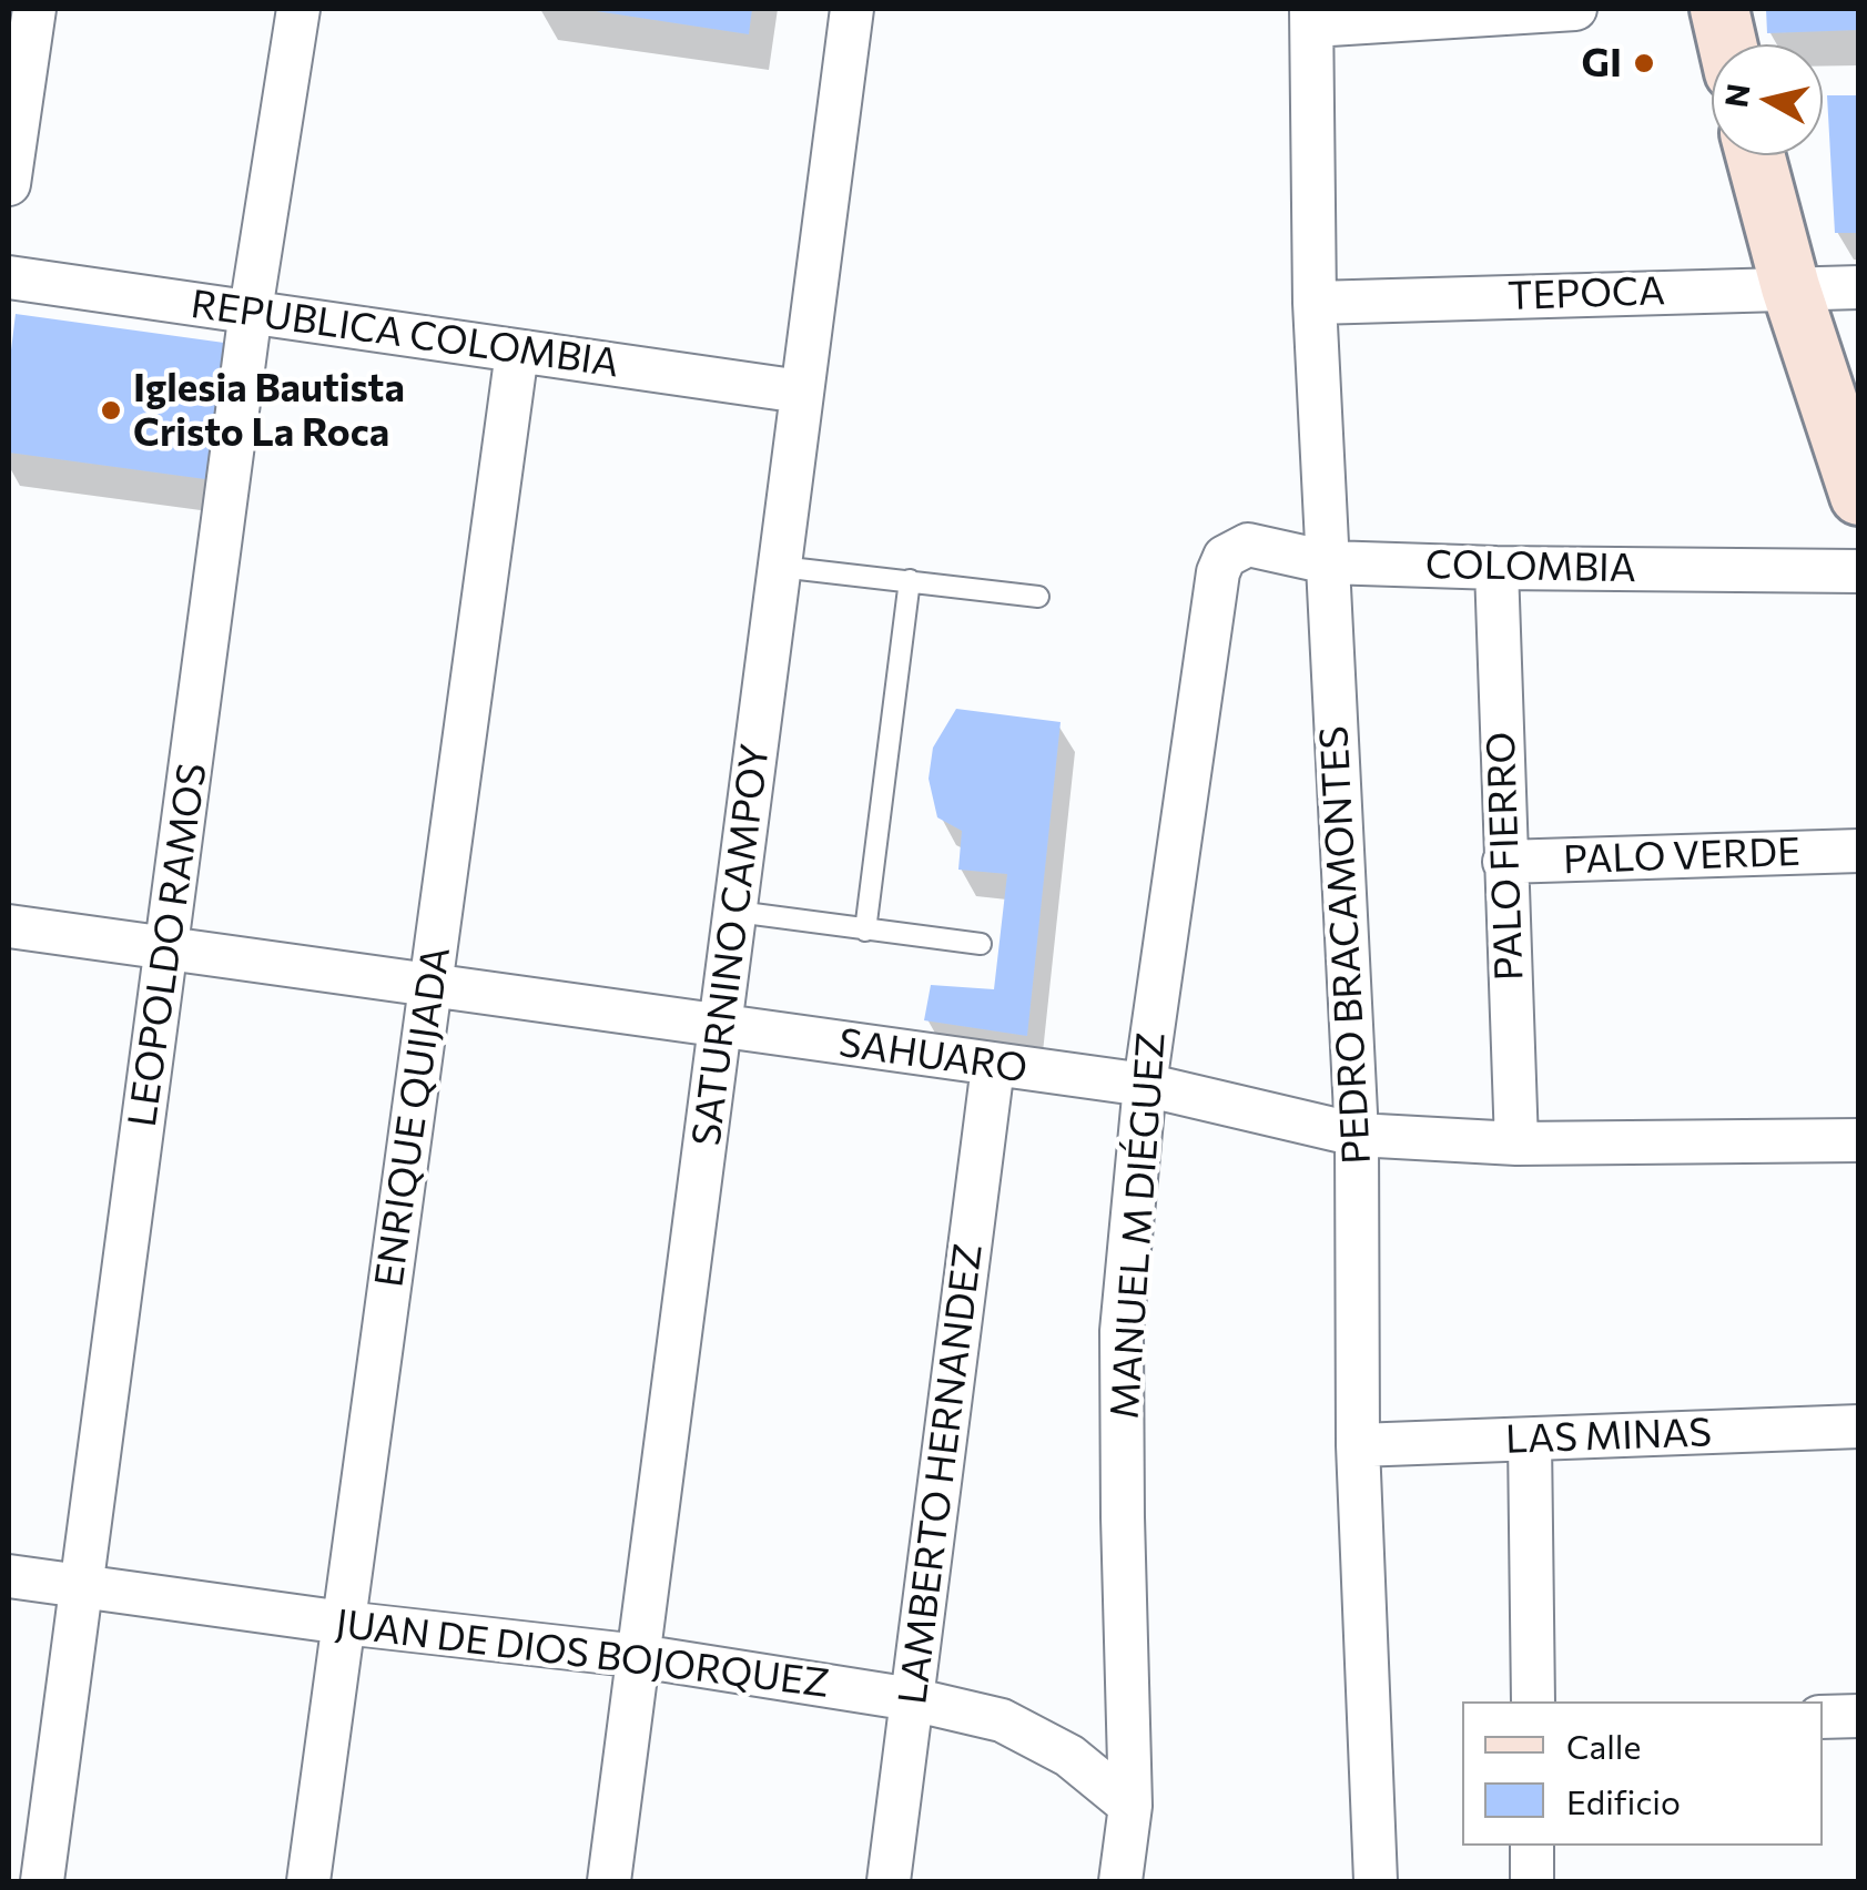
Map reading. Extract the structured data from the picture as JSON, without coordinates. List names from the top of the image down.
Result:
{
  "streets": {
    "street": [
      "TEPOCA",
      "REPUBLICA COLOMBIA",
      "COLOMBIA",
      "PALO FIERRO",
      "PALO VERDE",
      "LEOPOLDO RAMOS",
      "SATURNINO CAMPOY",
      "PEDRO BRACAMONTES",
      "SAHUARO",
      "ENRIQUE QUIJADA",
      "MANUEL M DIÉGUEZ",
      "LAS MINAS",
      "LAMBERTO HERNANDEZ",
      "JUAN DE DIOS BOJORQUEZ"
    ]
  },
  "crossings": [
    ["TEPOCA", "PEDRO BRACAMONTES"],
    ["REPUBLICA COLOMBIA", "LEOPOLDO RAMOS"],
    ["REPUBLICA COLOMBIA", "SATURNINO CAMPOY"],
    ["REPUBLICA COLOMBIA", "ENRIQUE QUIJADA"],
    ["COLOMBIA", "PALO FIERRO"],
    ["COLOMBIA", "PEDRO BRACAMONTES"],
    ["COLOMBIA", "MANUEL M DIÉGUEZ"],
    ["PALO FIERRO", "PALO VERDE"],
    ["PALO FIERRO", "SAHUARO"],
    ["LEOPOLDO RAMOS", "SAHUARO"],
    ["LEOPOLDO RAMOS", "JUAN DE DIOS BOJORQUEZ"],
    ["SATURNINO CAMPOY", "SAHUARO"],
    ["SATURNINO CAMPOY", "JUAN DE DIOS BOJORQUEZ"],
    ["PEDRO BRACAMONTES", "SAHUARO"],
    ["PEDRO BRACAMONTES", "LAS MINAS"],
    ["SAHUARO", "ENRIQUE QUIJADA"],
    ["SAHUARO", "MANUEL M DIÉGUEZ"],
    ["SAHUARO", "LAMBERTO HERNANDEZ"],
    ["ENRIQUE QUIJADA", "JUAN DE DIOS BOJORQUEZ"],
    ["MANUEL M DIÉGUEZ", "JUAN DE DIOS BOJORQUEZ"],
    ["LAMBERTO HERNANDEZ", "JUAN DE DIOS BOJORQUEZ"]
  ],
  "places": ["GI", "Iglesia Bautista Cristo La Roca"],
  "legend": ["Calle", "Edificio"],
  "north": "left"
}
